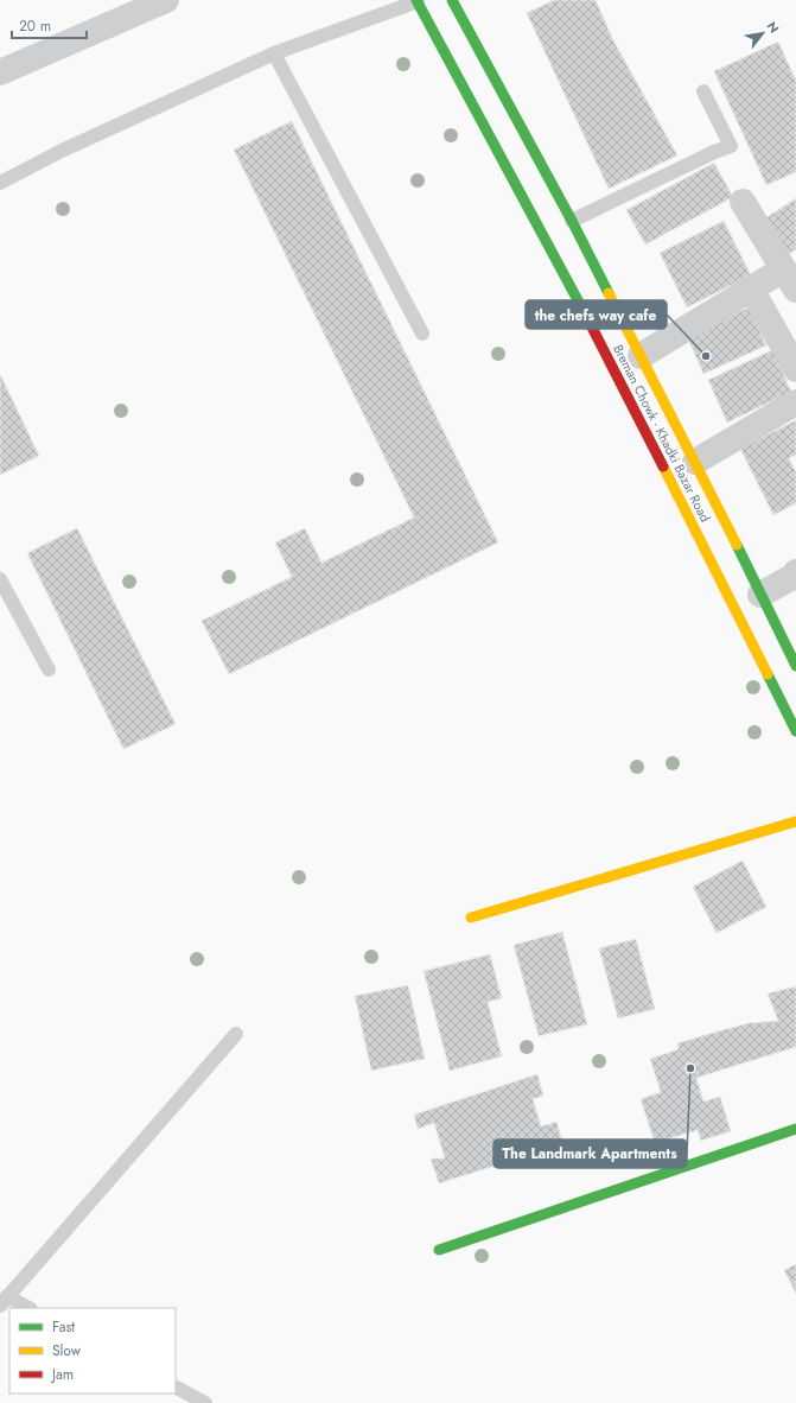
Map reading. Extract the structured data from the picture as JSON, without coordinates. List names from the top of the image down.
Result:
{
  "streets": {
    "main road": ["Breman Chowk - Khadki Bazar Road"]
  },
  "places": ["the chefs way cafe", "The Landmark Apartments"],
  "legend": ["Fast", "Slow", "Jam"],
  "scale_bar": "20 m",
  "north": "top right"
}
